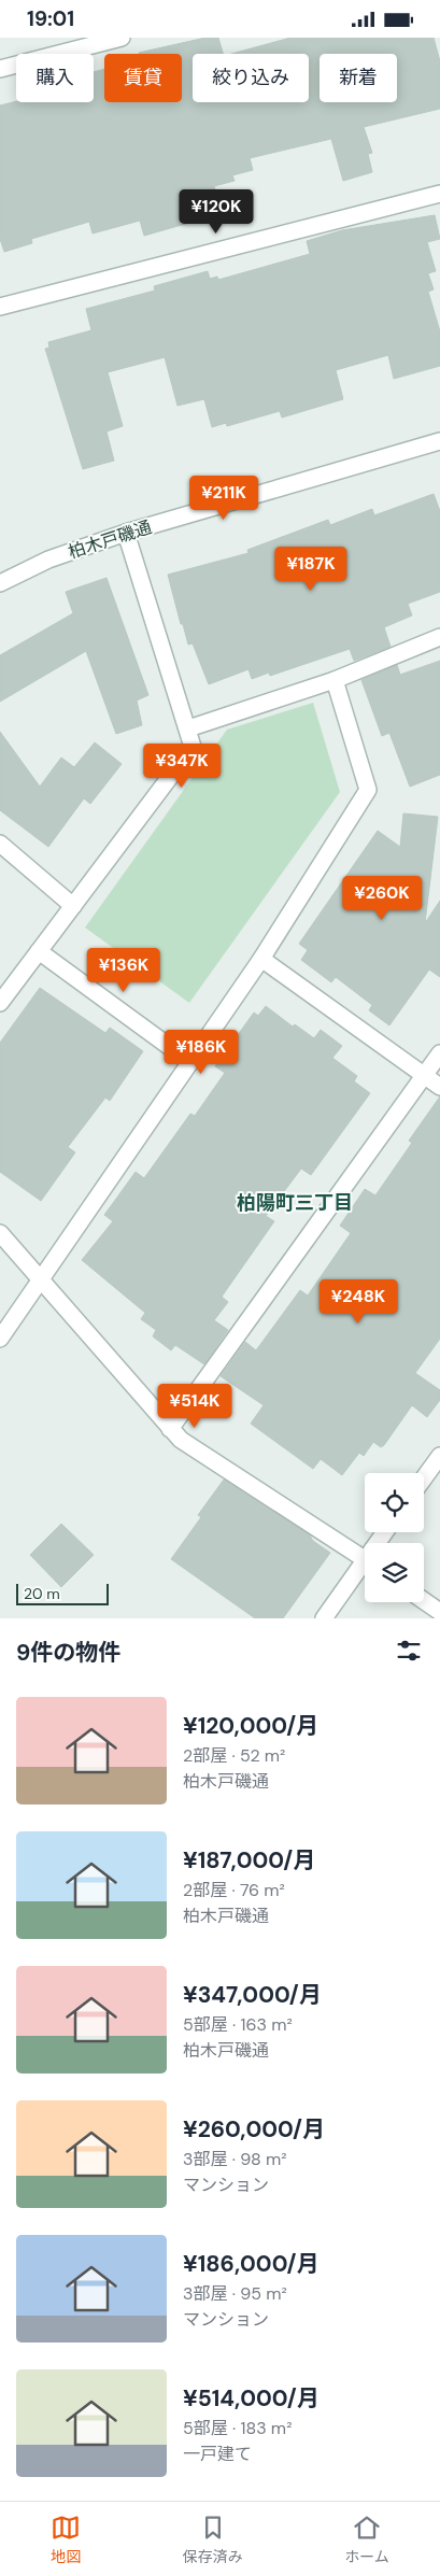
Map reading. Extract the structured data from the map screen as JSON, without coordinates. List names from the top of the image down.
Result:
{
  "streets": {
    "street": ["柏木戸磯通"]
  },
  "districts": ["柏陽町三丁目"],
  "scale_bar": "20 m",
  "page": {
    "status": "19:01",
    "chip": [
      "購入",
      "賃貸",
      "絞り込み",
      "新着"
    ],
    "price": [
      "¥120K",
      "¥211K",
      "¥187K",
      "¥347K",
      "¥260K",
      "¥136K",
      "¥186K",
      "¥248K",
      "¥514K"
    ],
    "scale": "20 m",
    "heading": "9件の物件",
    "list": [
      {
        "name": "¥120,000/月",
        "note": "2部屋 · 52 m² · 柏木戸磯通"
      },
      {
        "name": "¥187,000/月",
        "note": "2部屋 · 76 m² · 柏木戸磯通"
      },
      {
        "name": "¥347,000/月",
        "note": "5部屋 · 163 m² · 柏木戸磯通"
      },
      {
        "name": "¥260,000/月",
        "note": "3部屋 · 98 m² · マンション"
      },
      {
        "name": "¥186,000/月",
        "note": "3部屋 · 95 m² · マンション"
      },
      {
        "name": "¥514,000/月",
        "note": "5部屋 · 183 m² · 一戸建て"
      }
    ],
    "tabs": ["地図", "保存済み", "ホーム"]
  }
}
